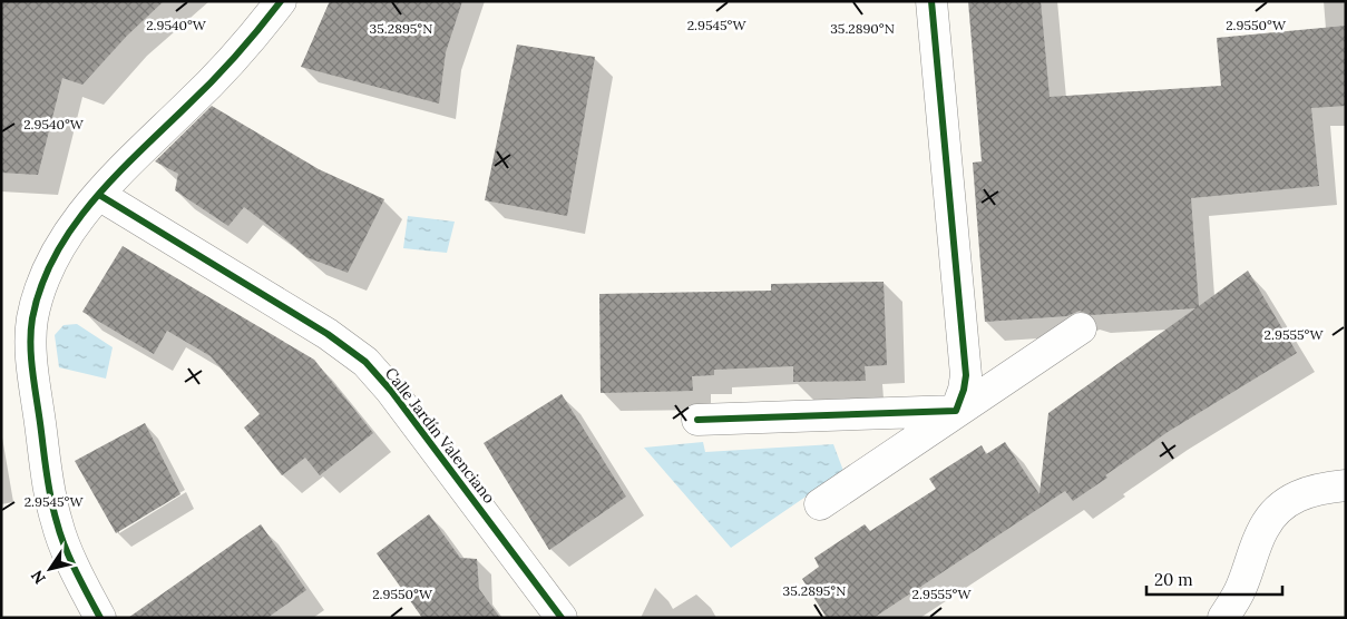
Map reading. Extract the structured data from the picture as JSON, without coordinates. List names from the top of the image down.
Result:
{
  "streets": {
    "street": ["Calle Jardín Valenciano"]
  },
  "scale_bar": "20 m",
  "north": "bottom left",
  "coordinates": [
    "2.9540°W",
    "2.9545°W",
    "2.9550°W",
    "35.2895°N",
    "35.2890°N",
    "2.9555°W"
  ]
}
